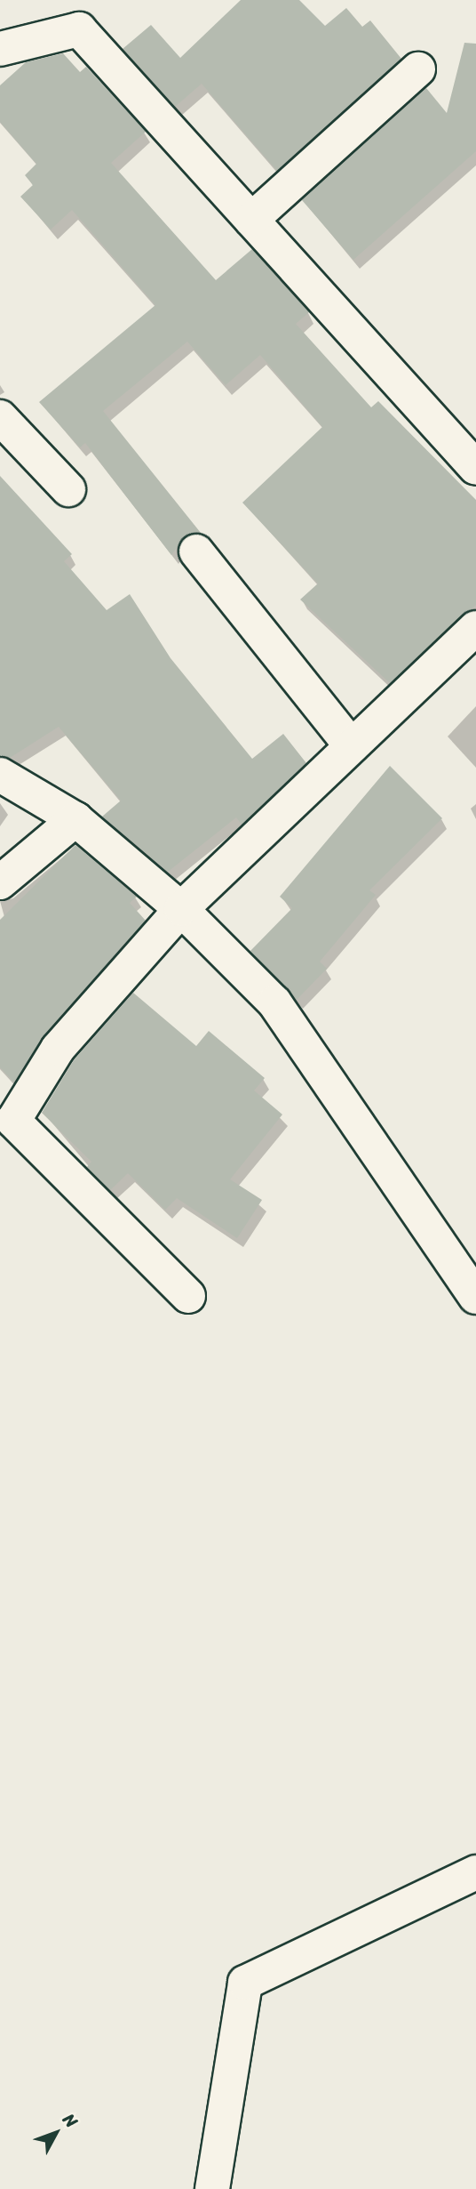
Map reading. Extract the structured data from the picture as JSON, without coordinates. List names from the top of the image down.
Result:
{
  "north": "top right"
}
